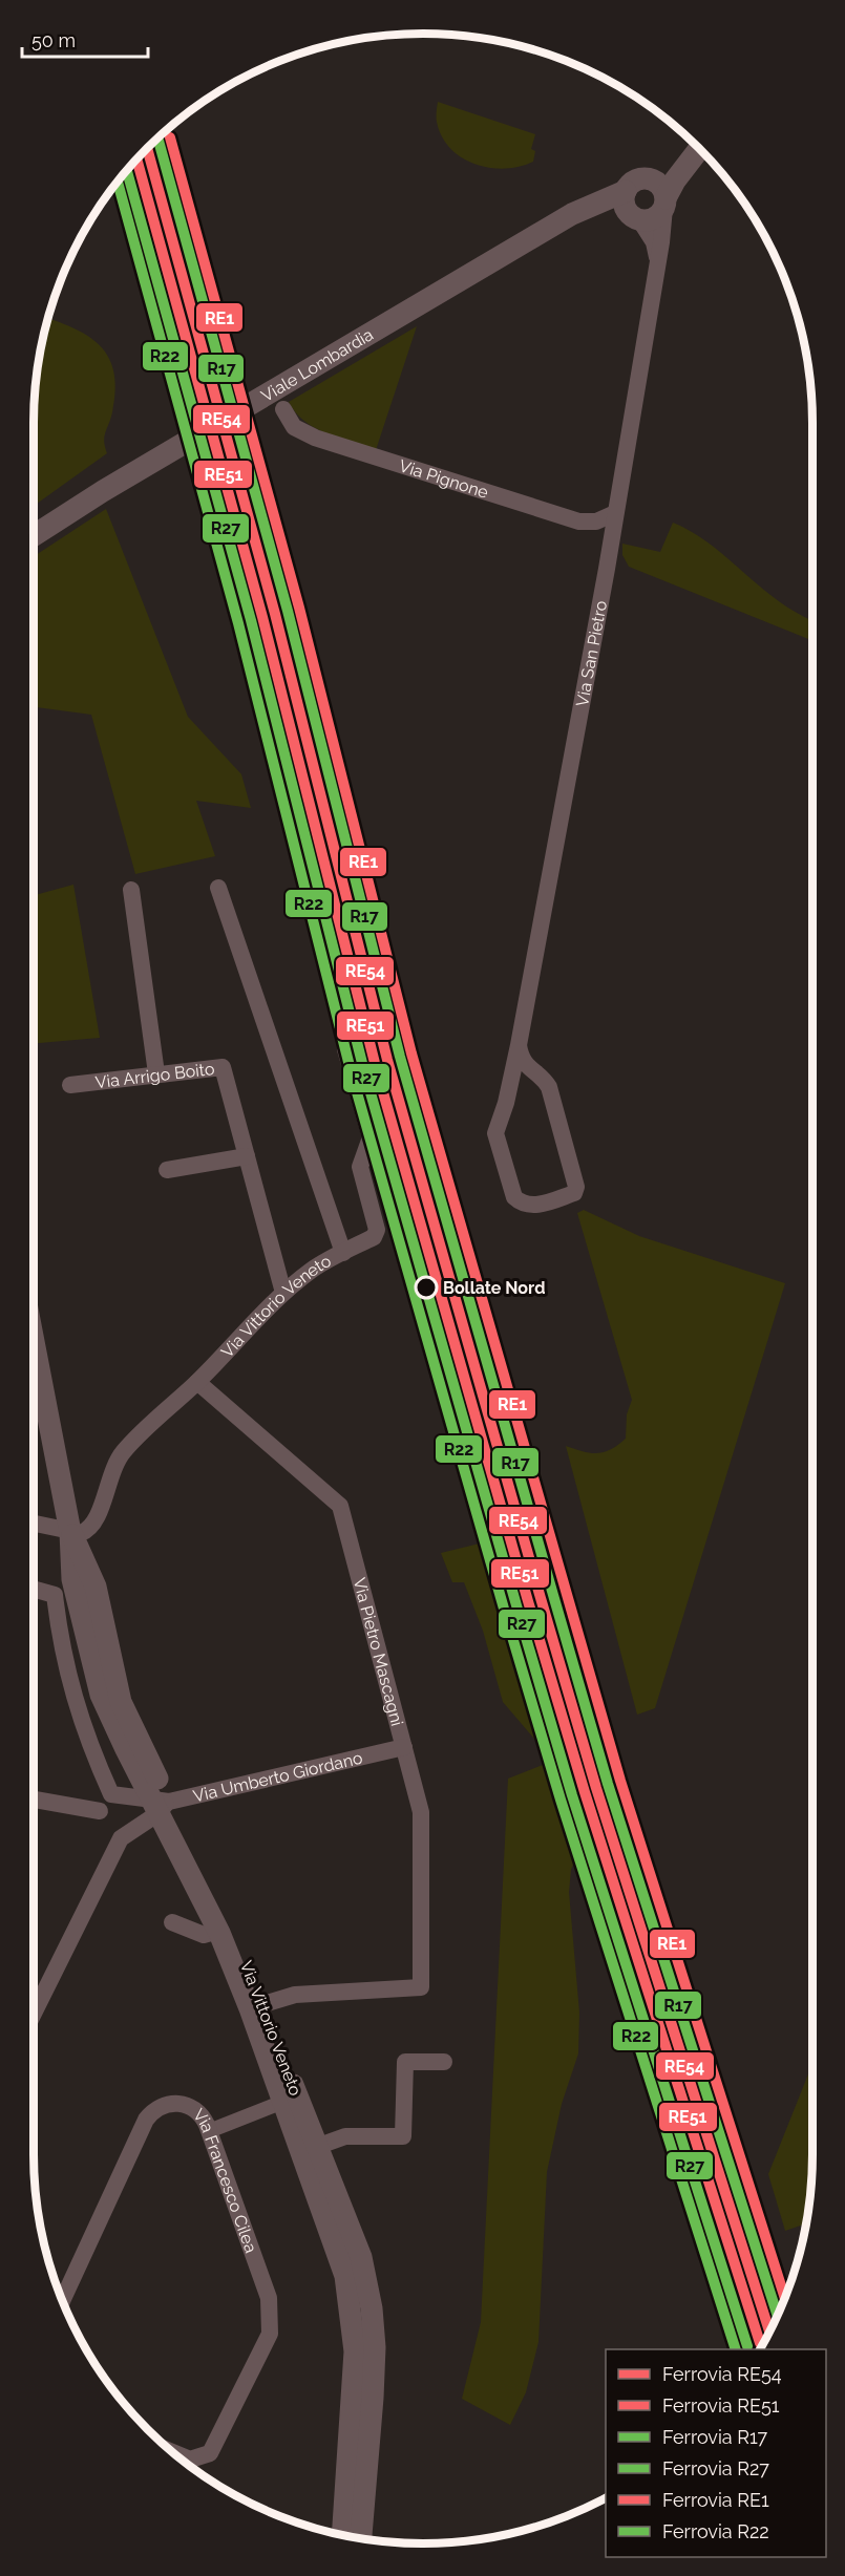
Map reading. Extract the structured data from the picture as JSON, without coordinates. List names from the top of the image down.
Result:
{
  "streets": {
    "street": [
      "Viale Lombardia",
      "Via Pignone",
      "Via San Pietro",
      "Via Arrigo Boito",
      "Via Vittorio Veneto",
      "Via Pietro Mascagni",
      "Via Umberto Giordano",
      "Via Francesco Cilea"
    ]
  },
  "crossings": [
    ["Viale Lombardia", "Via San Pietro"],
    ["Via Pignone", "Via San Pietro"],
    ["Via Arrigo Boito", "Via Vittorio Veneto"],
    ["Via Vittorio Veneto", "Via Pietro Mascagni"],
    ["Via Vittorio Veneto", "Via Umberto Giordano"],
    ["Via Pietro Mascagni", "Via Umberto Giordano"]
  ],
  "places": ["Bollate Nord"],
  "lines": [
    "rail line RE1",
    "rail line R17",
    "rail line RE54",
    "rail line RE51",
    "rail line R27",
    "rail line R22"
  ],
  "legend": [
    "Ferrovia RE54",
    "Ferrovia RE51",
    "Ferrovia R17",
    "Ferrovia R27",
    "Ferrovia RE1",
    "Ferrovia R22"
  ],
  "scale_bar": "50 m"
}
